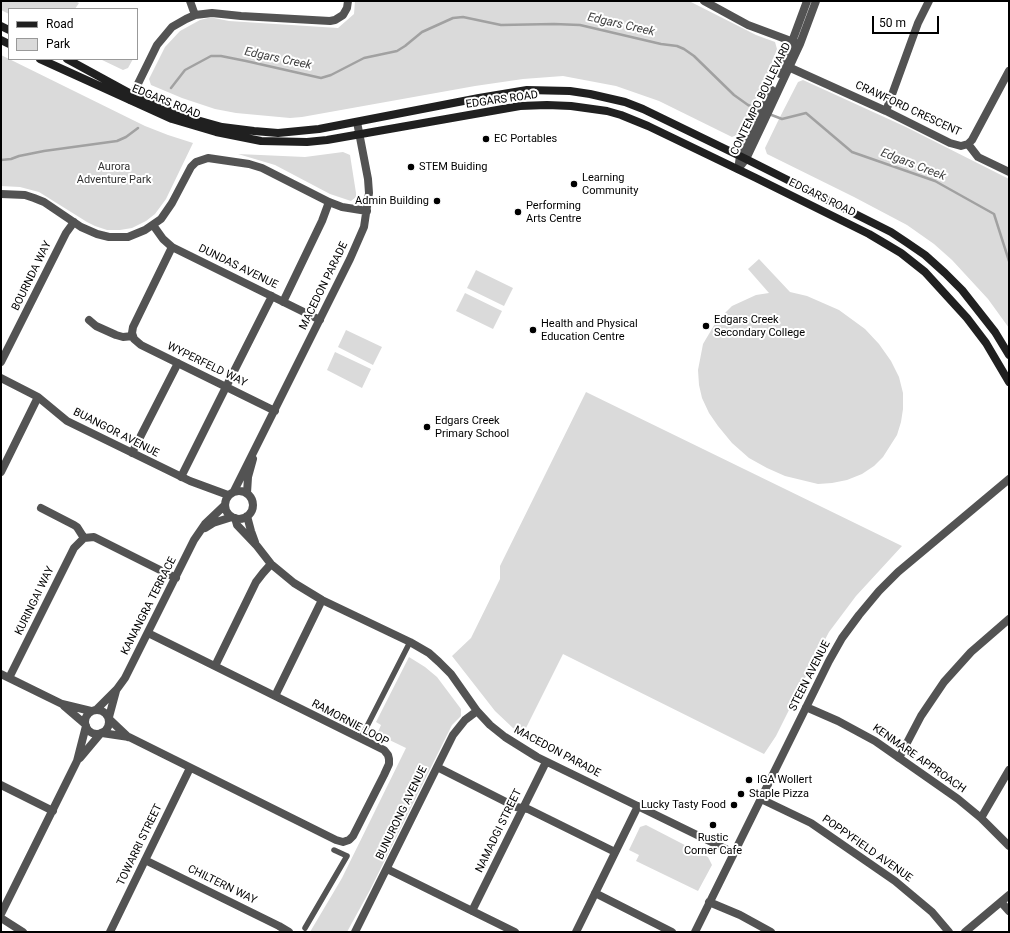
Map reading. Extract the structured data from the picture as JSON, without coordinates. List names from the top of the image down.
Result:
{
  "streets": {
    "main road": ["EDGARS ROAD"],
    "street": [
      "CONTEMPO BOULEVARD",
      "CRAWFORD CRESCENT",
      "DUNDAS AVENUE",
      "BOURNDA WAY",
      "MACEDON PARADE",
      "WYPERFELD WAY",
      "BUANGOR AVENUE",
      "KURINGAI WAY",
      "KANANGRA TERRACE",
      "STEEN AVENUE",
      "RAMORNIE LOOP",
      "KENMARE APPROACH",
      "BUNURONG AVENUE",
      "NAMADGI STREET",
      "TOWARRI STREET",
      "POPPYFIELD AVENUE",
      "CHILTERN WAY"
    ]
  },
  "crossings": [
    ["CONTEMPO BOULEVARD", "EDGARS ROAD"],
    ["CONTEMPO BOULEVARD", "CRAWFORD CRESCENT"],
    ["EDGARS ROAD", "MACEDON PARADE"],
    ["DUNDAS AVENUE", "MACEDON PARADE"],
    ["MACEDON PARADE", "WYPERFELD WAY"],
    ["MACEDON PARADE", "BUANGOR AVENUE"],
    ["MACEDON PARADE", "KANANGRA TERRACE"],
    ["MACEDON PARADE", "STEEN AVENUE"],
    ["MACEDON PARADE", "BUNURONG AVENUE"],
    ["MACEDON PARADE", "NAMADGI STREET"],
    ["BUANGOR AVENUE", "KANANGRA TERRACE"],
    ["KANANGRA TERRACE", "RAMORNIE LOOP"],
    ["STEEN AVENUE", "KENMARE APPROACH"],
    ["STEEN AVENUE", "POPPYFIELD AVENUE"],
    ["RAMORNIE LOOP", "TOWARRI STREET"],
    ["TOWARRI STREET", "CHILTERN WAY"]
  ],
  "water": ["Edgars Creek"],
  "parks": ["Aurora Adventure Park"],
  "places": [
    "EC Portables",
    "STEM Buiding",
    "Learning Community",
    "Admin Building",
    "Performing Arts Centre",
    "Edgars Creek Secondary College",
    "Health and Physical Education Centre",
    "Edgars Creek Primary School",
    "IGA Wollert",
    "Staple Pizza",
    "Lucky Tasty Food",
    "Rustic Corner Cafe"
  ],
  "legend": ["Road", "Park"],
  "scale_bar": "50 m"
}
